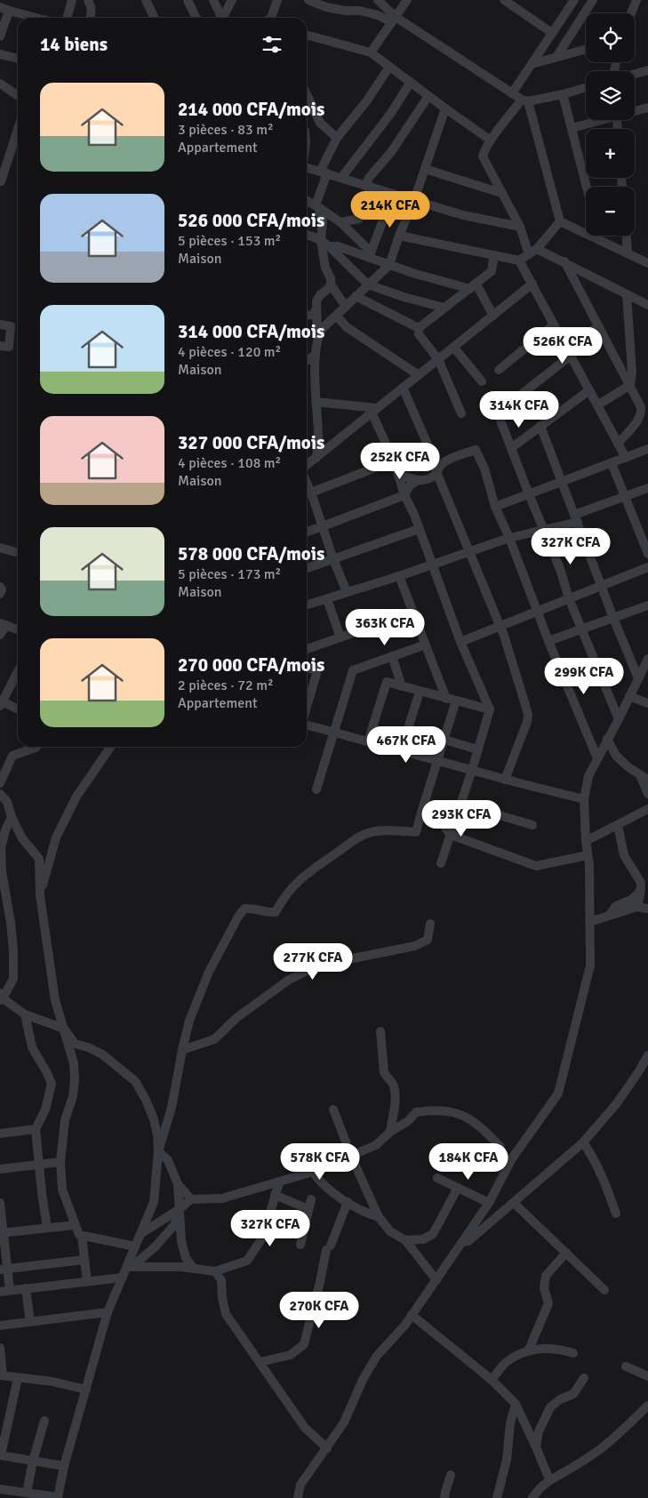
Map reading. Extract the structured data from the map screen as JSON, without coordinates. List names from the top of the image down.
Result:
{
  "page": {
    "map_buttons": ["+", "−"],
    "heading": "14 biens",
    "list": [
      {
        "name": "214 000 CFA/mois",
        "note": "3 pièces · 83 m² · Appartement"
      },
      {
        "name": "526 000 CFA/mois",
        "note": "5 pièces · 153 m² · Maison"
      },
      {
        "name": "314 000 CFA/mois",
        "note": "4 pièces · 120 m² · Maison"
      },
      {
        "name": "327 000 CFA/mois",
        "note": "4 pièces · 108 m² · Maison"
      },
      {
        "name": "578 000 CFA/mois",
        "note": "5 pièces · 173 m² · Maison"
      },
      {
        "name": "270 000 CFA/mois",
        "note": "2 pièces · 72 m² · Appartement"
      }
    ],
    "price": [
      "214K CFA",
      "526K CFA",
      "314K CFA",
      "252K CFA",
      "327K CFA",
      "363K CFA",
      "299K CFA",
      "467K CFA",
      "293K CFA",
      "277K CFA",
      "578K CFA",
      "184K CFA",
      "327K CFA",
      "270K CFA"
    ]
  }
}
